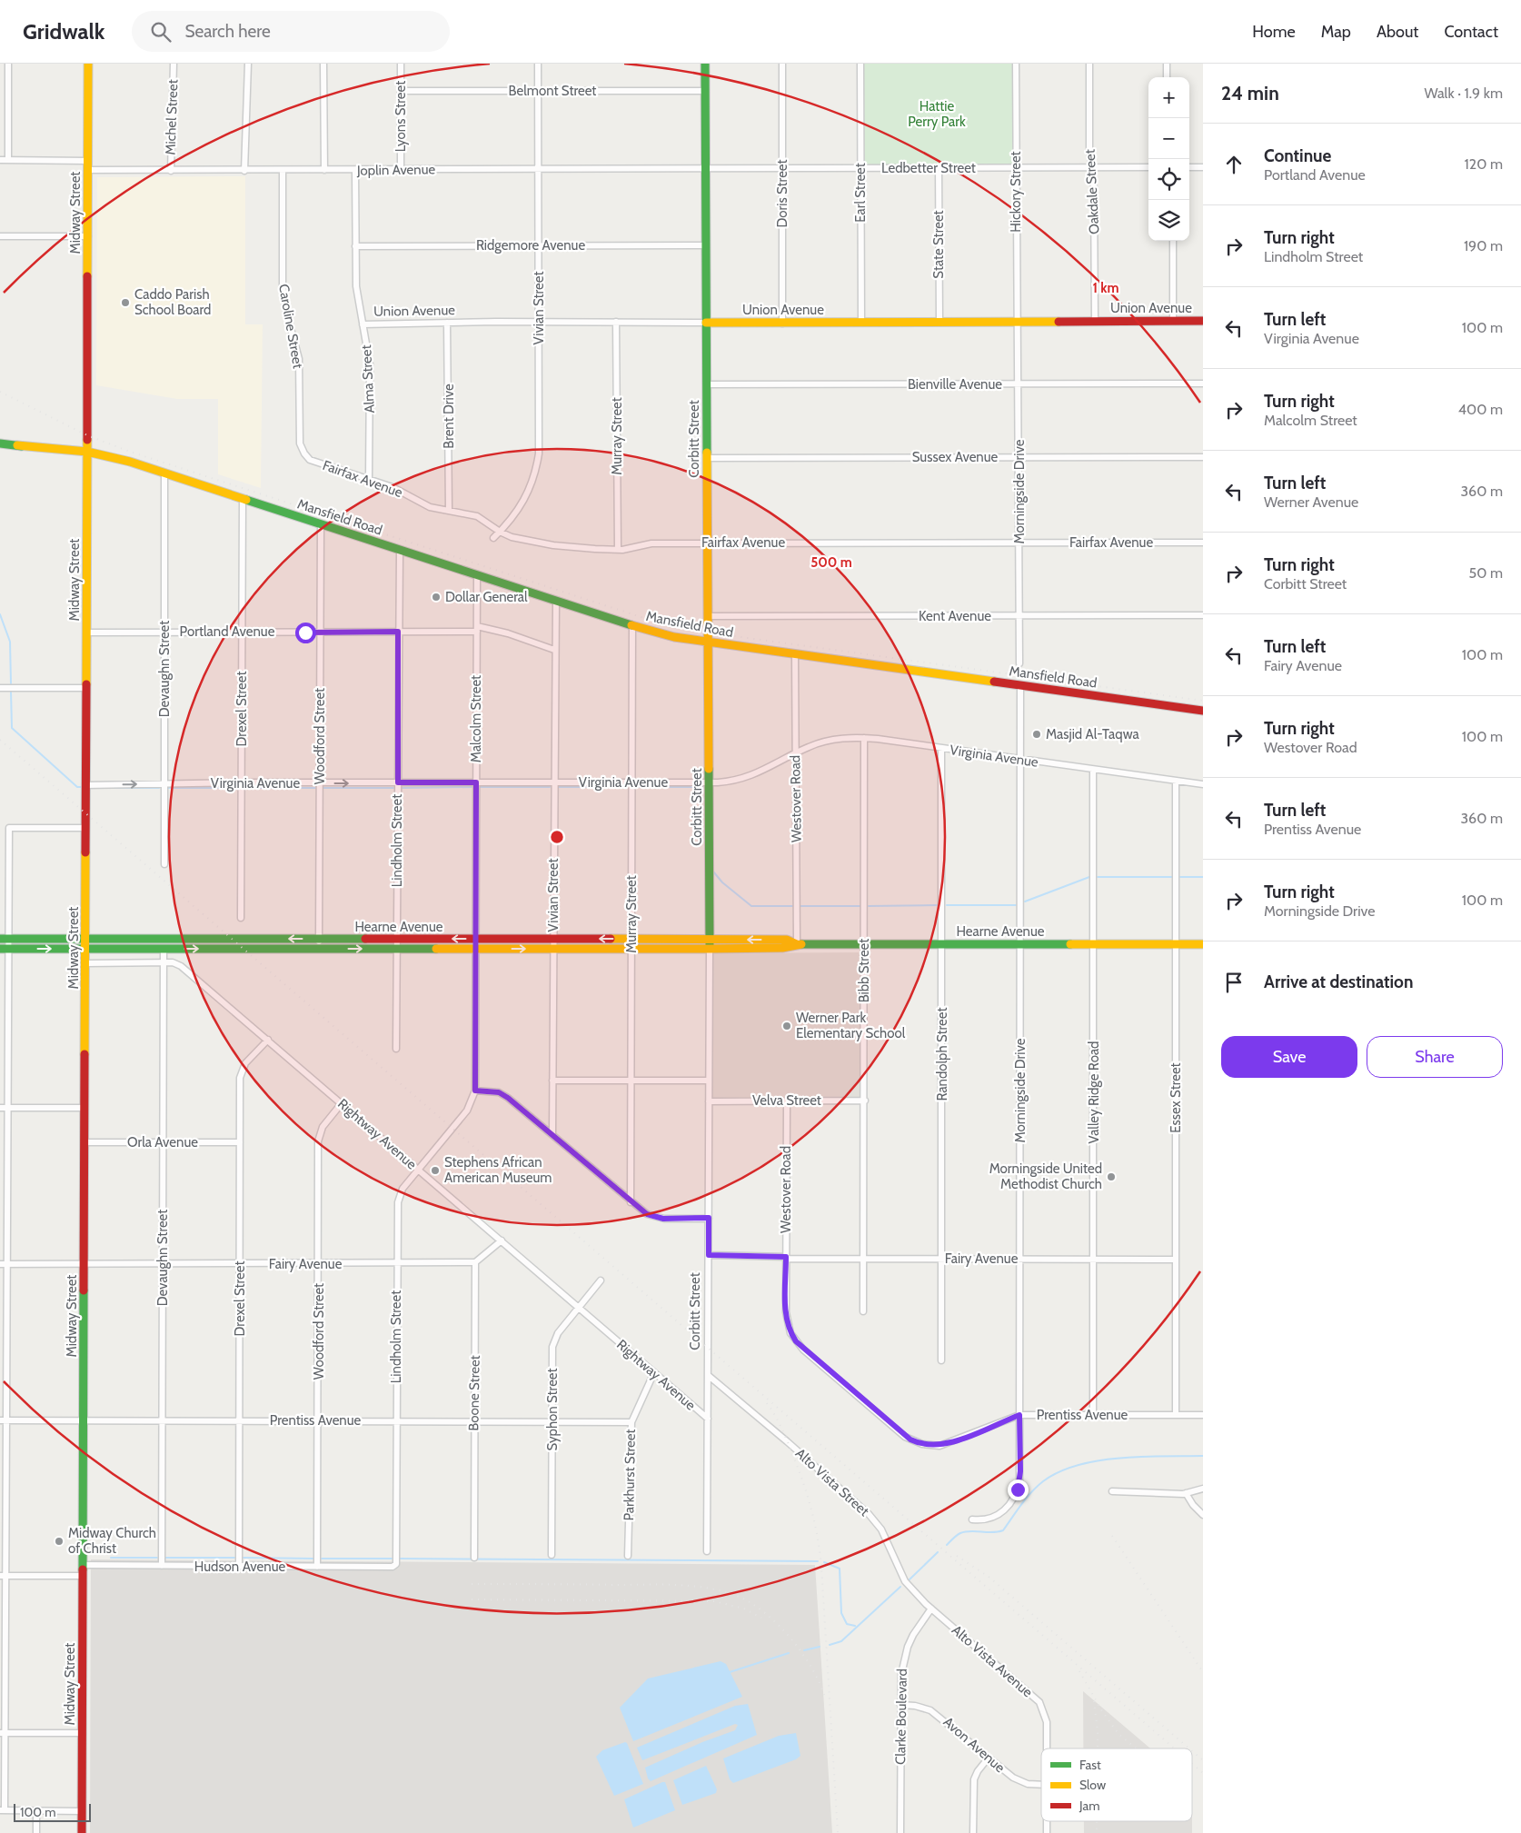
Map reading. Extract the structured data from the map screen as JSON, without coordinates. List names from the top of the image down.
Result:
{
  "streets": {
    "main road": [
      "Midway Street",
      "Union Avenue",
      "Corbitt Street",
      "Mansfield Road",
      "Hearne Avenue"
    ],
    "street": [
      "Belmont Street",
      "Lyons Street",
      "Michel Street",
      "Ledbetter Street",
      "Joplin Avenue",
      "Hickory Street",
      "Oakdale Street",
      "Earl Street",
      "Doris Street",
      "State Street",
      "Ridgemore Avenue",
      "Vivian Street",
      "Caroline Street",
      "Alma Street",
      "Bienville Avenue",
      "Brent Drive",
      "Murray Street",
      "Sussex Avenue",
      "Fairfax Avenue",
      "Morningside Drive",
      "Kent Avenue",
      "Portland Avenue",
      "Devaughn Street",
      "Drexel Street",
      "Malcolm Street",
      "Woodford Street",
      "Virginia Avenue",
      "Westover Road",
      "Lindholm Street",
      "Bibb Street",
      "Randolph Street",
      "Valley Ridge Road",
      "Essex Street",
      "Velva Street",
      "Rightway Avenue",
      "Orla Avenue",
      "Fairy Avenue",
      "Boone Street",
      "Syphon Street",
      "Prentiss Avenue",
      "Parkhurst Street",
      "Alto Vista Street",
      "Hudson Avenue",
      "Alto Vista Avenue",
      "Clarke Boulevard",
      "Avon Avenue"
    ]
  },
  "crossings": [
    ["Belmont Street", "Lyons Street"],
    ["Belmont Street", "Vivian Street"],
    ["Belmont Street", "Corbitt Street"],
    ["Lyons Street", "Joplin Avenue"],
    ["Michel Street", "Joplin Avenue"],
    ["Ledbetter Street", "Joplin Avenue"],
    ["Ledbetter Street", "Hickory Street"],
    ["Ledbetter Street", "Oakdale Street"],
    ["Ledbetter Street", "Earl Street"],
    ["Ledbetter Street", "Doris Street"],
    ["Ledbetter Street", "State Street"],
    ["Ledbetter Street", "Corbitt Street"],
    ["Joplin Avenue", "Midway Street"],
    ["Joplin Avenue", "Vivian Street"],
    ["Joplin Avenue", "Caroline Street"],
    ["Joplin Avenue", "Alma Street"],
    ["Joplin Avenue", "Corbitt Street"],
    ["Hickory Street", "Union Avenue"],
    ["Hickory Street", "Morningside Drive"],
    ["Oakdale Street", "Union Avenue"],
    ["Earl Street", "Union Avenue"],
    ["Doris Street", "Union Avenue"],
    ["Midway Street", "Mansfield Road"],
    ["Midway Street", "Portland Avenue"],
    ["Midway Street", "Virginia Avenue"],
    ["Midway Street", "Hearne Avenue"],
    ["Midway Street", "Rightway Avenue"],
    ["Midway Street", "Orla Avenue"],
    ["Midway Street", "Fairy Avenue"],
    ["Midway Street", "Prentiss Avenue"],
    ["Midway Street", "Hudson Avenue"],
    ["State Street", "Union Avenue"],
    ["Ridgemore Avenue", "Vivian Street"],
    ["Ridgemore Avenue", "Alma Street"],
    ["Ridgemore Avenue", "Corbitt Street"],
    ["Vivian Street", "Union Avenue"],
    ["Vivian Street", "Fairfax Avenue"],
    ["Vivian Street", "Mansfield Road"],
    ["Vivian Street", "Portland Avenue"],
    ["Vivian Street", "Virginia Avenue"],
    ["Vivian Street", "Hearne Avenue"],
    ["Union Avenue", "Alma Street"],
    ["Union Avenue", "Brent Drive"],
    ["Union Avenue", "Murray Street"],
    ["Union Avenue", "Corbitt Street"],
    ["Union Avenue", "Morningside Drive"],
    ["Caroline Street", "Fairfax Avenue"],
    ["Alma Street", "Fairfax Avenue"],
    ["Bienville Avenue", "Corbitt Street"],
    ["Bienville Avenue", "Morningside Drive"],
    ["Brent Drive", "Fairfax Avenue"],
    ["Murray Street", "Fairfax Avenue"],
    ["Murray Street", "Mansfield Road"],
    ["Murray Street", "Virginia Avenue"],
    ["Murray Street", "Hearne Avenue"],
    ["Corbitt Street", "Sussex Avenue"],
    ["Corbitt Street", "Fairfax Avenue"],
    ["Corbitt Street", "Mansfield Road"],
    ["Corbitt Street", "Kent Avenue"],
    ["Corbitt Street", "Virginia Avenue"],
    ["Corbitt Street", "Hearne Avenue"],
    ["Corbitt Street", "Velva Street"],
    ["Corbitt Street", "Rightway Avenue"],
    ["Corbitt Street", "Fairy Avenue"],
    ["Corbitt Street", "Alto Vista Street"],
    ["Sussex Avenue", "Morningside Drive"],
    ["Fairfax Avenue", "Morningside Drive"],
    ["Morningside Drive", "Mansfield Road"],
    ["Morningside Drive", "Kent Avenue"],
    ["Morningside Drive", "Virginia Avenue"],
    ["Morningside Drive", "Hearne Avenue"],
    ["Morningside Drive", "Fairy Avenue"],
    ["Morningside Drive", "Prentiss Avenue"],
    ["Mansfield Road", "Devaughn Street"],
    ["Mansfield Road", "Drexel Street"],
    ["Mansfield Road", "Malcolm Street"],
    ["Mansfield Road", "Woodford Street"],
    ["Mansfield Road", "Westover Road"],
    ["Mansfield Road", "Lindholm Street"],
    ["Portland Avenue", "Devaughn Street"],
    ["Portland Avenue", "Drexel Street"],
    ["Portland Avenue", "Malcolm Street"],
    ["Portland Avenue", "Woodford Street"],
    ["Portland Avenue", "Lindholm Street"],
    ["Devaughn Street", "Virginia Avenue"],
    ["Devaughn Street", "Hearne Avenue"],
    ["Devaughn Street", "Rightway Avenue"],
    ["Devaughn Street", "Orla Avenue"],
    ["Devaughn Street", "Fairy Avenue"],
    ["Devaughn Street", "Prentiss Avenue"],
    ["Devaughn Street", "Hudson Avenue"],
    ["Drexel Street", "Virginia Avenue"],
    ["Drexel Street", "Rightway Avenue"],
    ["Drexel Street", "Orla Avenue"],
    ["Drexel Street", "Fairy Avenue"],
    ["Drexel Street", "Prentiss Avenue"],
    ["Drexel Street", "Hudson Avenue"],
    ["Malcolm Street", "Virginia Avenue"],
    ["Malcolm Street", "Lindholm Street"],
    ["Malcolm Street", "Hearne Avenue"],
    ["Woodford Street", "Virginia Avenue"],
    ["Woodford Street", "Hearne Avenue"],
    ["Woodford Street", "Rightway Avenue"],
    ["Woodford Street", "Fairy Avenue"],
    ["Woodford Street", "Prentiss Avenue"],
    ["Woodford Street", "Hudson Avenue"],
    ["Virginia Avenue", "Westover Road"],
    ["Virginia Avenue", "Lindholm Street"],
    ["Virginia Avenue", "Bibb Street"],
    ["Virginia Avenue", "Randolph Street"],
    ["Virginia Avenue", "Valley Ridge Road"],
    ["Virginia Avenue", "Essex Street"],
    ["Westover Road", "Hearne Avenue"],
    ["Westover Road", "Velva Street"],
    ["Westover Road", "Fairy Avenue"],
    ["Westover Road", "Prentiss Avenue"],
    ["Lindholm Street", "Hearne Avenue"],
    ["Lindholm Street", "Rightway Avenue"],
    ["Lindholm Street", "Fairy Avenue"],
    ["Lindholm Street", "Prentiss Avenue"],
    ["Lindholm Street", "Hudson Avenue"],
    ["Hearne Avenue", "Bibb Street"],
    ["Hearne Avenue", "Randolph Street"],
    ["Hearne Avenue", "Valley Ridge Road"],
    ["Hearne Avenue", "Essex Street"],
    ["Bibb Street", "Velva Street"],
    ["Bibb Street", "Fairy Avenue"],
    ["Randolph Street", "Fairy Avenue"],
    ["Valley Ridge Road", "Fairy Avenue"],
    ["Valley Ridge Road", "Prentiss Avenue"],
    ["Essex Street", "Fairy Avenue"],
    ["Essex Street", "Prentiss Avenue"],
    ["Rightway Avenue", "Syphon Street"],
    ["Rightway Avenue", "Parkhurst Street"],
    ["Fairy Avenue", "Boone Street"],
    ["Boone Street", "Prentiss Avenue"],
    ["Syphon Street", "Prentiss Avenue"],
    ["Prentiss Avenue", "Parkhurst Street"],
    ["Alto Vista Street", "Alto Vista Avenue"],
    ["Alto Vista Street", "Clarke Boulevard"],
    ["Alto Vista Avenue", "Clarke Boulevard"],
    ["Clarke Boulevard", "Avon Avenue"]
  ],
  "parks": ["Hattie Perry Park"],
  "places": [
    "Caddo Parish School Board",
    "Dollar General",
    "Masjid Al-Taqwa",
    "Werner Park Elementary School",
    "Stephens African American Museum",
    "Morningside United Methodist Church",
    "Midway Church of Christ"
  ],
  "legend": ["Fast", "Slow", "Jam"],
  "scale_bar": "100 m",
  "page": {
    "header": "Gridwalk",
    "search": "Search here",
    "nav": [
      "Home",
      "Map",
      "About",
      "Contact"
    ],
    "heading": ["24 min", "Walk · 1.9 km"],
    "map_buttons": ["+", "−"],
    "list": [
      ["Continue", "Portland Avenue", "120 m"],
      ["Turn right", "Lindholm Street", "190 m"],
      ["Turn left", "Virginia Avenue", "100 m"],
      ["Turn right", "Malcolm Street", "400 m"],
      ["Turn left", "Werner Avenue", "360 m"],
      ["Turn right", "Corbitt Street", "50 m"],
      ["Turn left", "Fairy Avenue", "100 m"],
      ["Turn right", "Westover Road", "100 m"],
      ["Turn left", "Prentiss Avenue", "360 m"],
      ["Turn right", "Morningside Drive", "100 m"],
      "Arrive at destination"
    ],
    "buttons": ["Save", "Share"],
    "scale": "100 m"
  },
  "rings": ["1 km", "500 m"]
}
